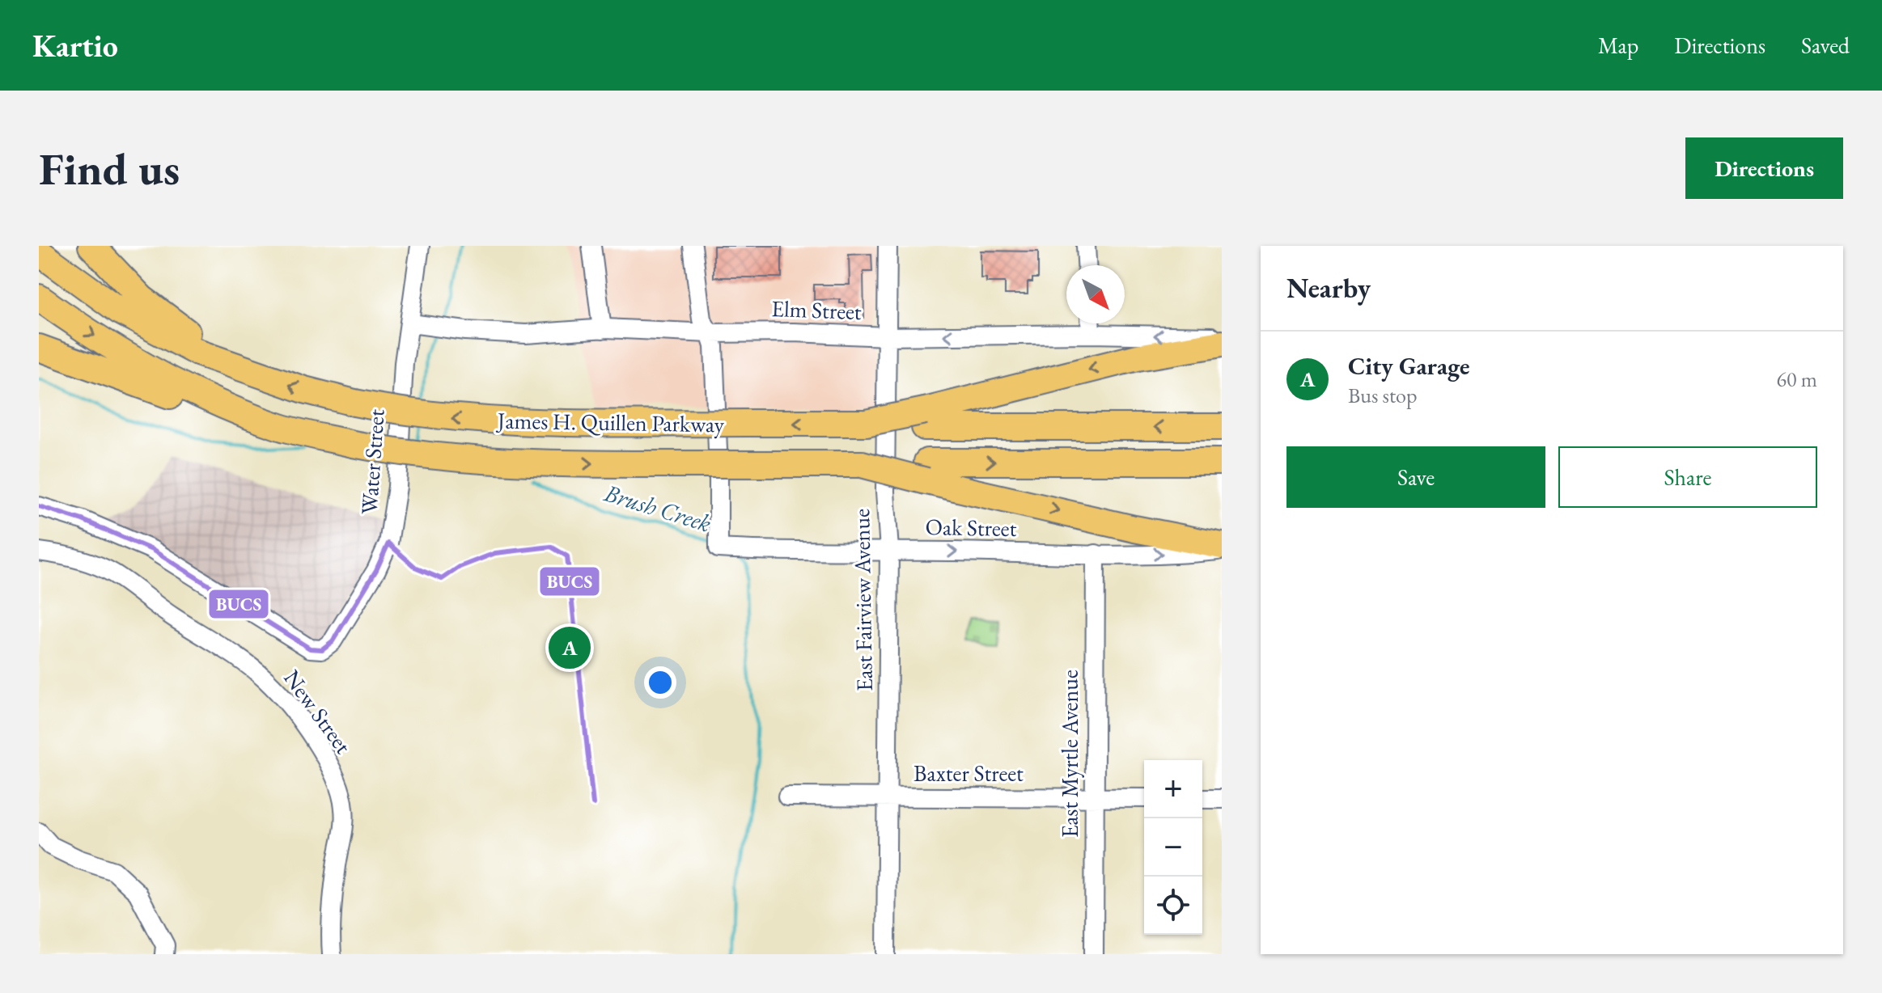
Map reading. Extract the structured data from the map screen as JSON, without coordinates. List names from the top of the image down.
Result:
{
  "streets": {
    "highway": ["James H. Quillen Parkway"],
    "street": [
      "Elm Street",
      "Water Street",
      "Oak Street",
      "East Fairview Avenue",
      "New Street",
      "East Myrtle Avenue",
      "Baxter Street"
    ]
  },
  "crossings": [
    ["Elm Street", "Water Street"],
    ["Elm Street", "Oak Street"],
    ["Elm Street", "East Fairview Avenue"],
    ["Oak Street", "East Fairview Avenue"],
    ["Oak Street", "East Myrtle Avenue"],
    ["East Fairview Avenue", "Baxter Street"],
    ["East Myrtle Avenue", "Baxter Street"]
  ],
  "one_way": ["Elm Street", "Oak Street"],
  "water": ["Brush Creek"],
  "lines": ["transit line BUCS"],
  "north": "bottom right",
  "page": {
    "header": "Kartio",
    "nav": ["Map", "Directions", "Saved"],
    "buttons": [
      "Directions",
      ["Save", "Share"]
    ],
    "title": "Find us",
    "heading": "Nearby",
    "list": [
      {
        "mark": "A",
        "name": "City Garage",
        "note": "Bus stop",
        "value": "60 m"
      }
    ],
    "pins": "A",
    "map_buttons": ["+", "−"]
  }
}
